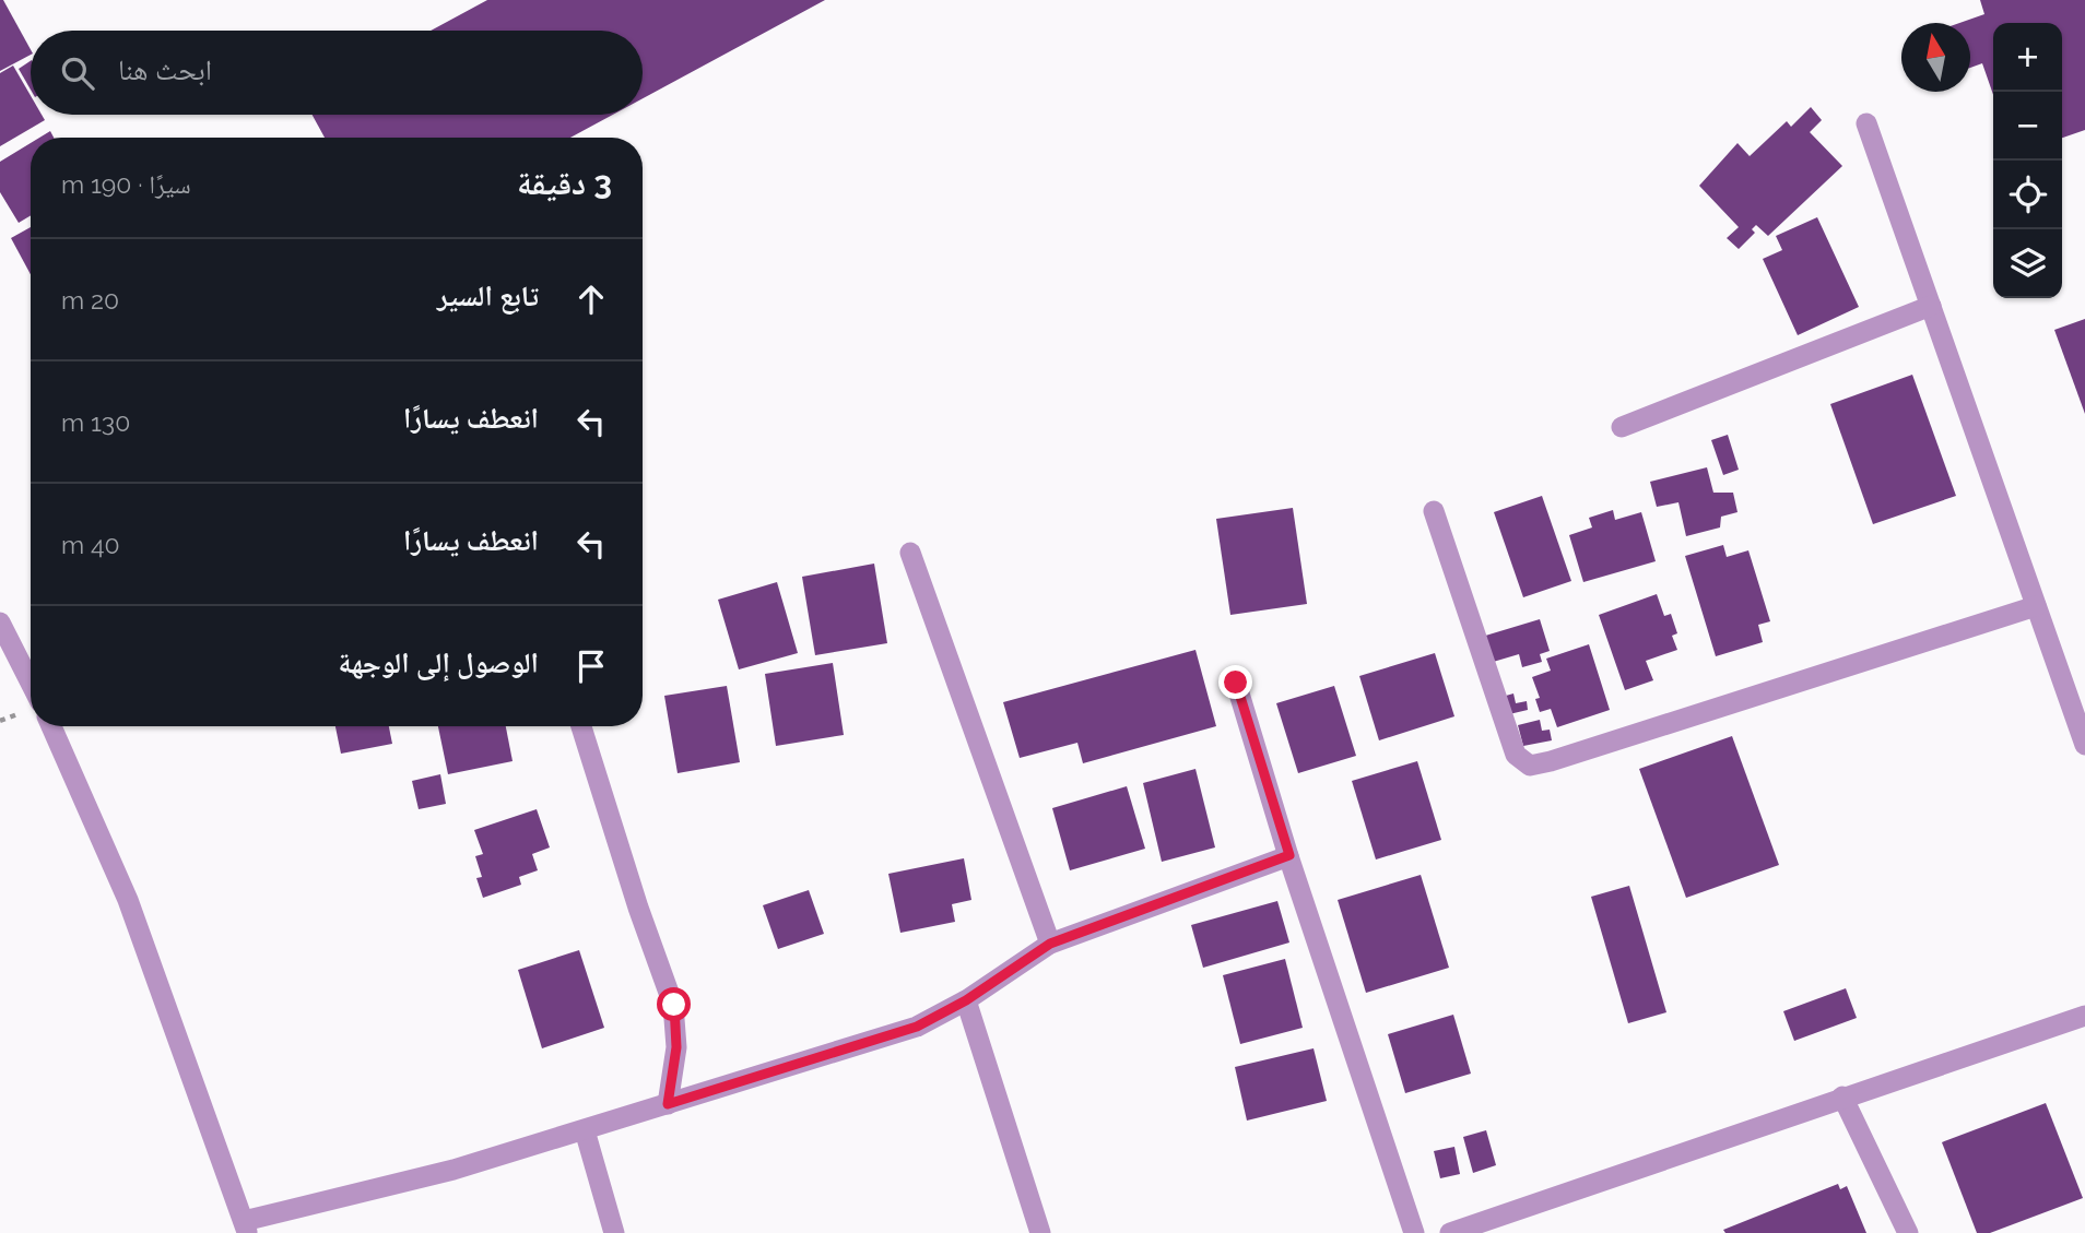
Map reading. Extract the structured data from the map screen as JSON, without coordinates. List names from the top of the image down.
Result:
{
  "north": "top",
  "page": {
    "map_buttons": ["+", "−"],
    "search": "ابحث هنا",
    "heading": ["3 دقيقة", "سيرًا · 190 m"],
    "list": [
      ["تابع السير", "20 m"],
      ["انعطف يسارًا", "130 m"],
      ["انعطف يسارًا", "40 m"],
      "الوصول إلى الوجهة"
    ]
  }
}
